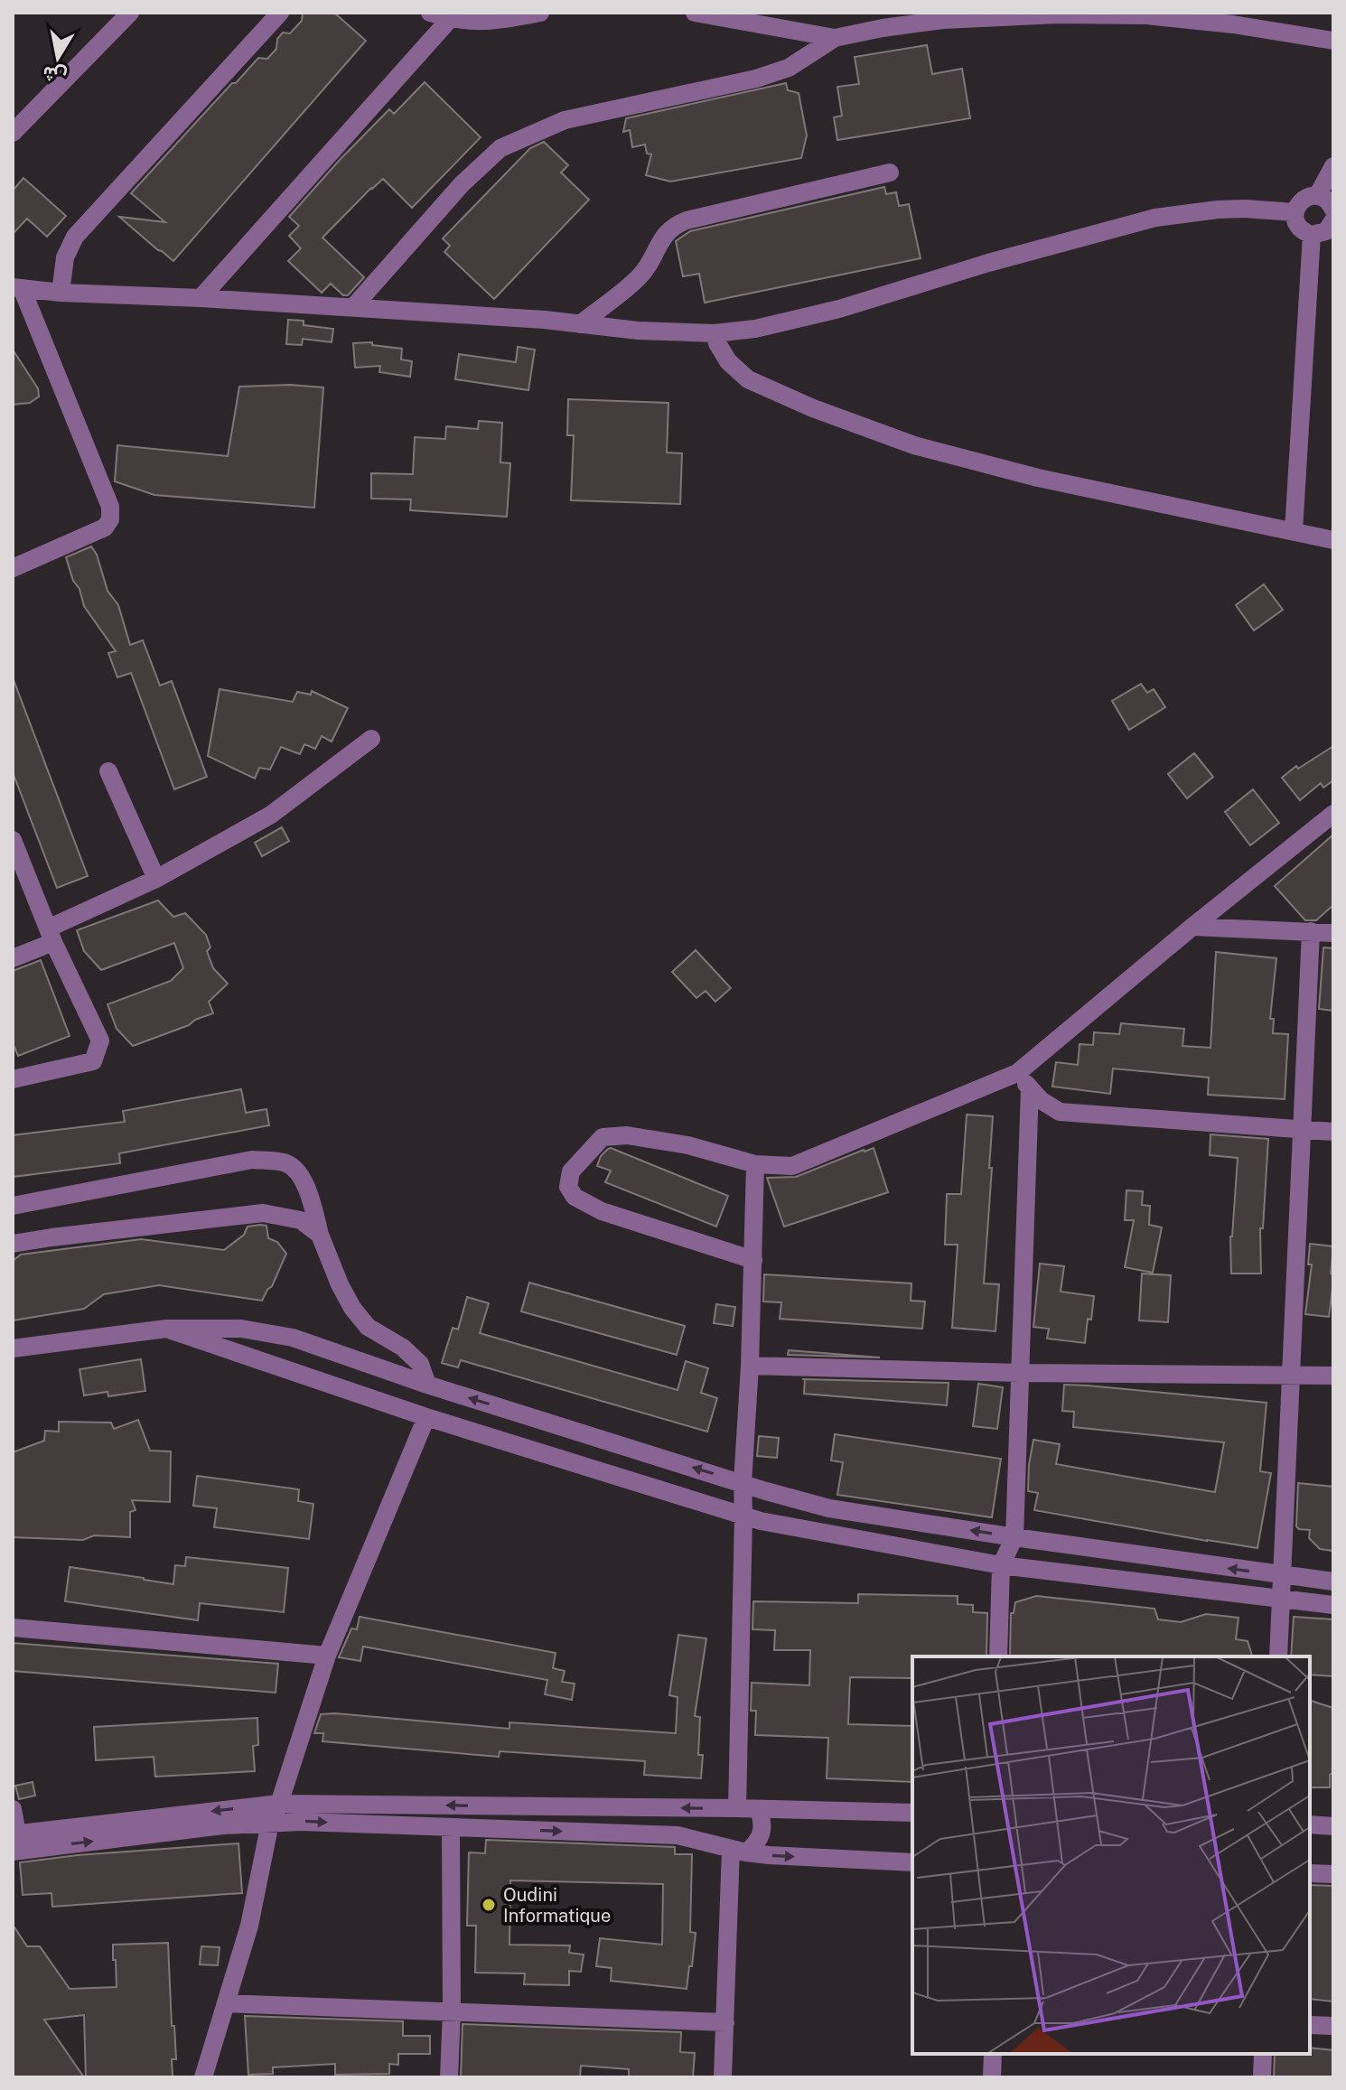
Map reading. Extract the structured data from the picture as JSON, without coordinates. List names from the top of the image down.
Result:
{
  "places": ["Oudini Informatique"],
  "north": "bottom"
}
